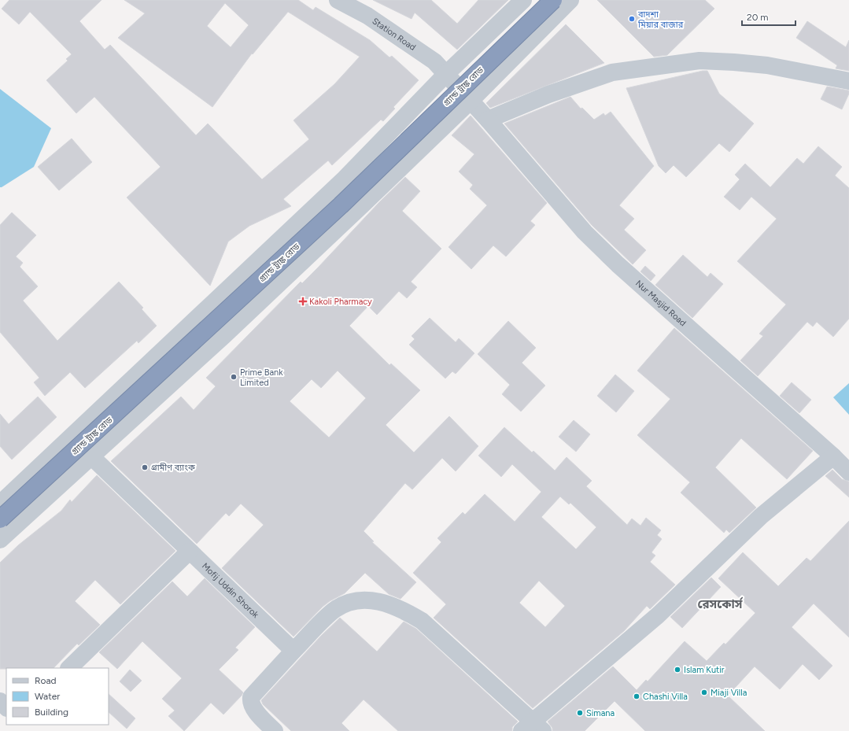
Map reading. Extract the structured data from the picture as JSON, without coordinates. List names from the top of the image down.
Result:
{
  "streets": {
    "highway": ["গ্র্যান্ড ট্রাঙ্ক রোড"],
    "street": ["Station Road", "Nur Masjid Road", "Mofij Uddin Shorok"]
  },
  "crossings": [
    ["Station Road", "Nur Masjid Road"]
  ],
  "districts": ["রেসকোর্স"],
  "places": {
    "other": [
      "বাদশা মিয়ার বাজার",
      "Prime Bank Limited",
      "গ্রামীণ ব্যাংক",
      "Islam Kutir",
      "Miaji Villa",
      "Chashi Villa",
      "Simana"
    ],
    "health": ["Kakoli Pharmacy"]
  },
  "legend": ["Road", "Water", "Building"],
  "scale_bar": "20 m"
}
